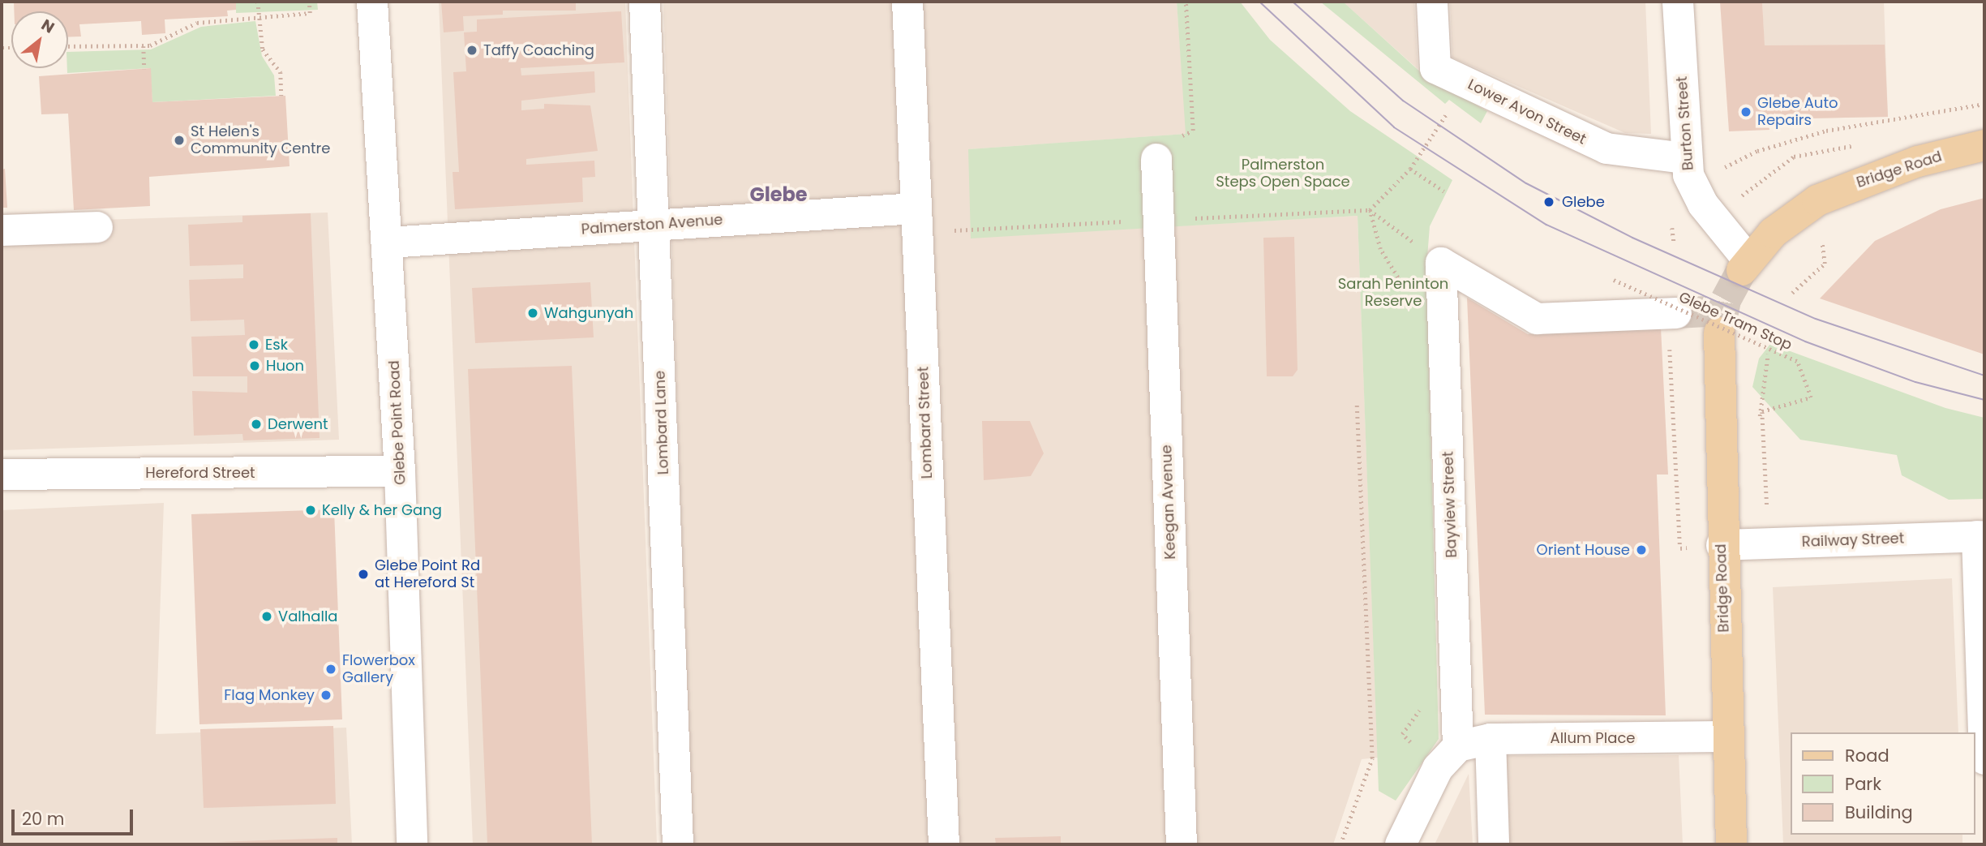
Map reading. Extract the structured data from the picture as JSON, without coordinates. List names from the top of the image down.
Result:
{
  "streets": {
    "main road": ["Bridge Road"],
    "street": [
      "Lower Avon Street",
      "Burton Street",
      "Palmerston Avenue",
      "Glebe Point Road",
      "Lombard Lane",
      "Lombard Street",
      "Hereford Street",
      "Keegan Avenue",
      "Bayview Street",
      "Railway Street",
      "Allum Place"
    ],
    "path": ["Glebe Tram Stop"]
  },
  "crossings": [
    ["Lower Avon Street", "Burton Street"],
    ["Burton Street", "Bridge Road"],
    ["Bridge Road", "Railway Street"],
    ["Bridge Road", "Allum Place"],
    ["Palmerston Avenue", "Glebe Point Road"],
    ["Palmerston Avenue", "Lombard Lane"],
    ["Palmerston Avenue", "Lombard Street"],
    ["Glebe Point Road", "Hereford Street"],
    ["Bayview Street", "Allum Place"]
  ],
  "districts": ["Glebe"],
  "parks": ["Palmerston Steps Open Space", "Sarah Peninton Reserve"],
  "places": [
    "Taffy Coaching",
    "Glebe Auto Repairs",
    "St Helen's Community Centre",
    "Glebe",
    "Wahgunyah",
    "Esk",
    "Huon",
    "Derwent",
    "Kelly & her Gang",
    "Orient House",
    "Glebe Point Rd at Hereford St",
    "Valhalla",
    "Flowerbox Gallery",
    "Flag Monkey"
  ],
  "legend": ["Road", "Park", "Building"],
  "scale_bar": "20 m",
  "north": "top right"
}
